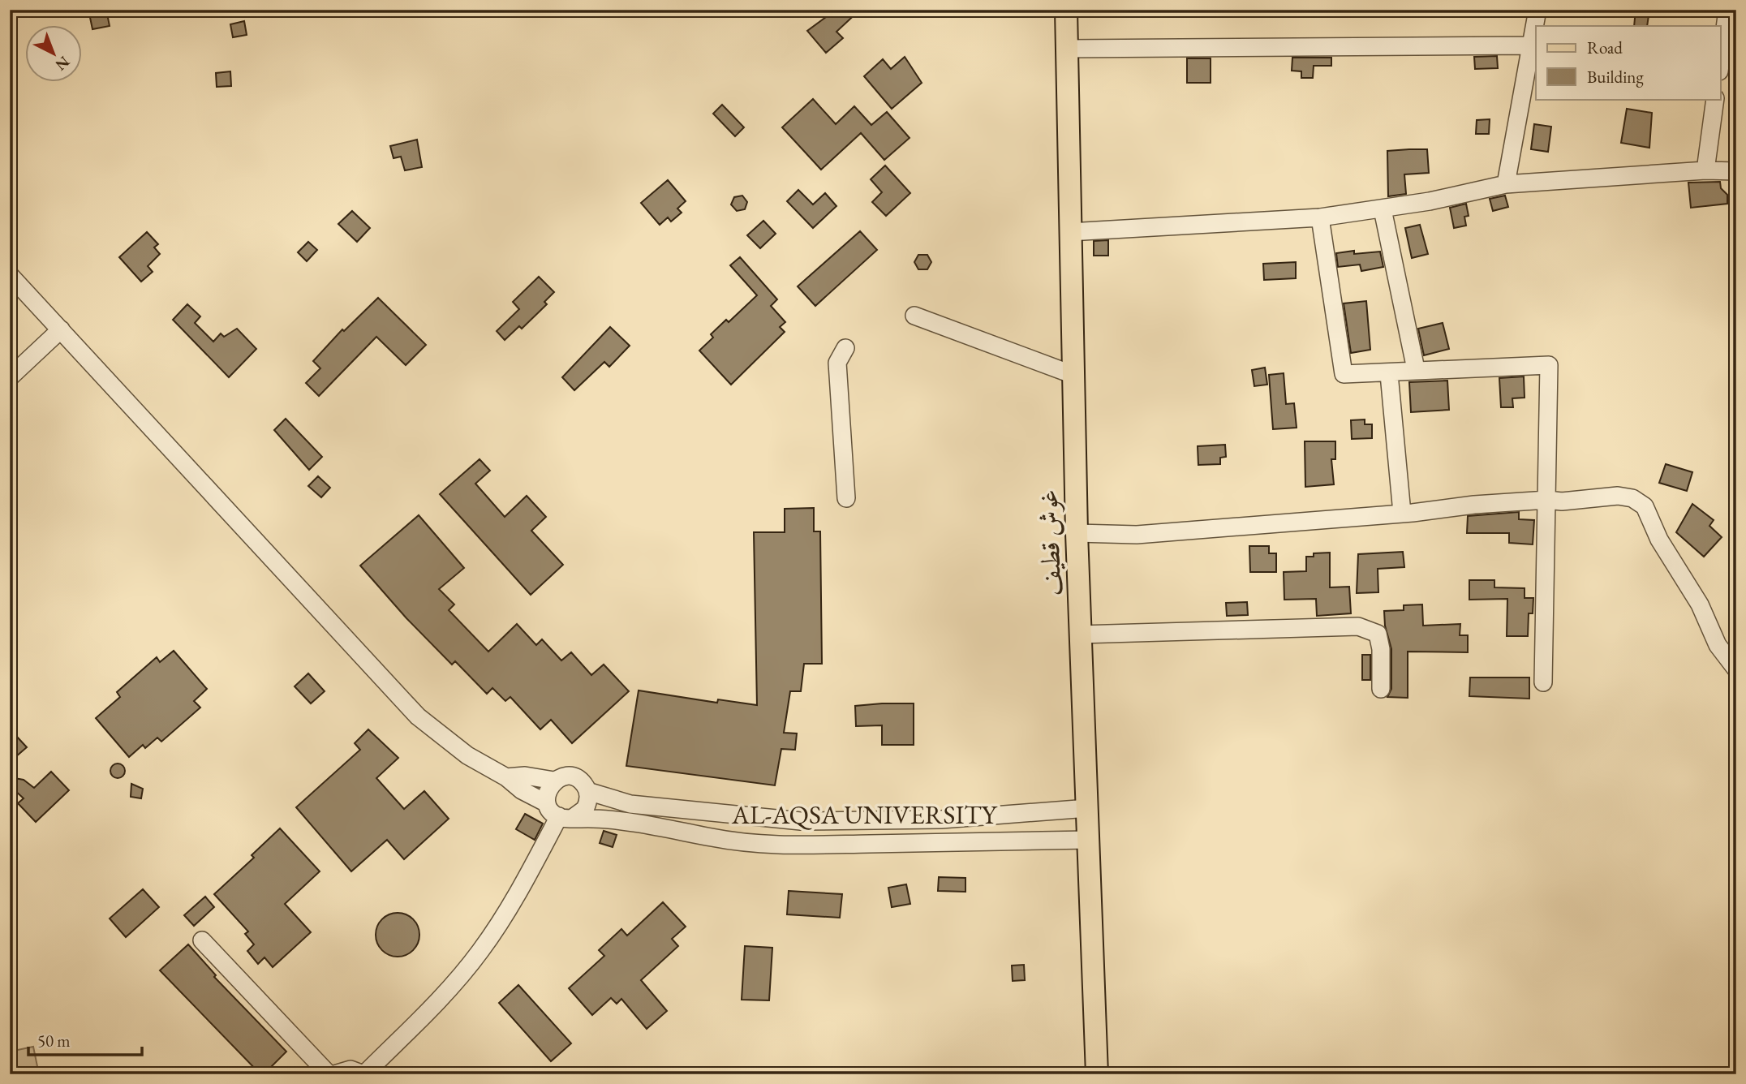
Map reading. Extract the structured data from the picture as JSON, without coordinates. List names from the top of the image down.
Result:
{
  "streets": {
    "main road": ["غوش قطيف"],
    "street": ["AL-AQSA UNIVERSITY"]
  },
  "crossings": [
    ["غوش قطيف", "AL-AQSA UNIVERSITY"]
  ],
  "legend": ["Road", "Building"],
  "scale_bar": "50 m",
  "north": "bottom right"
}
